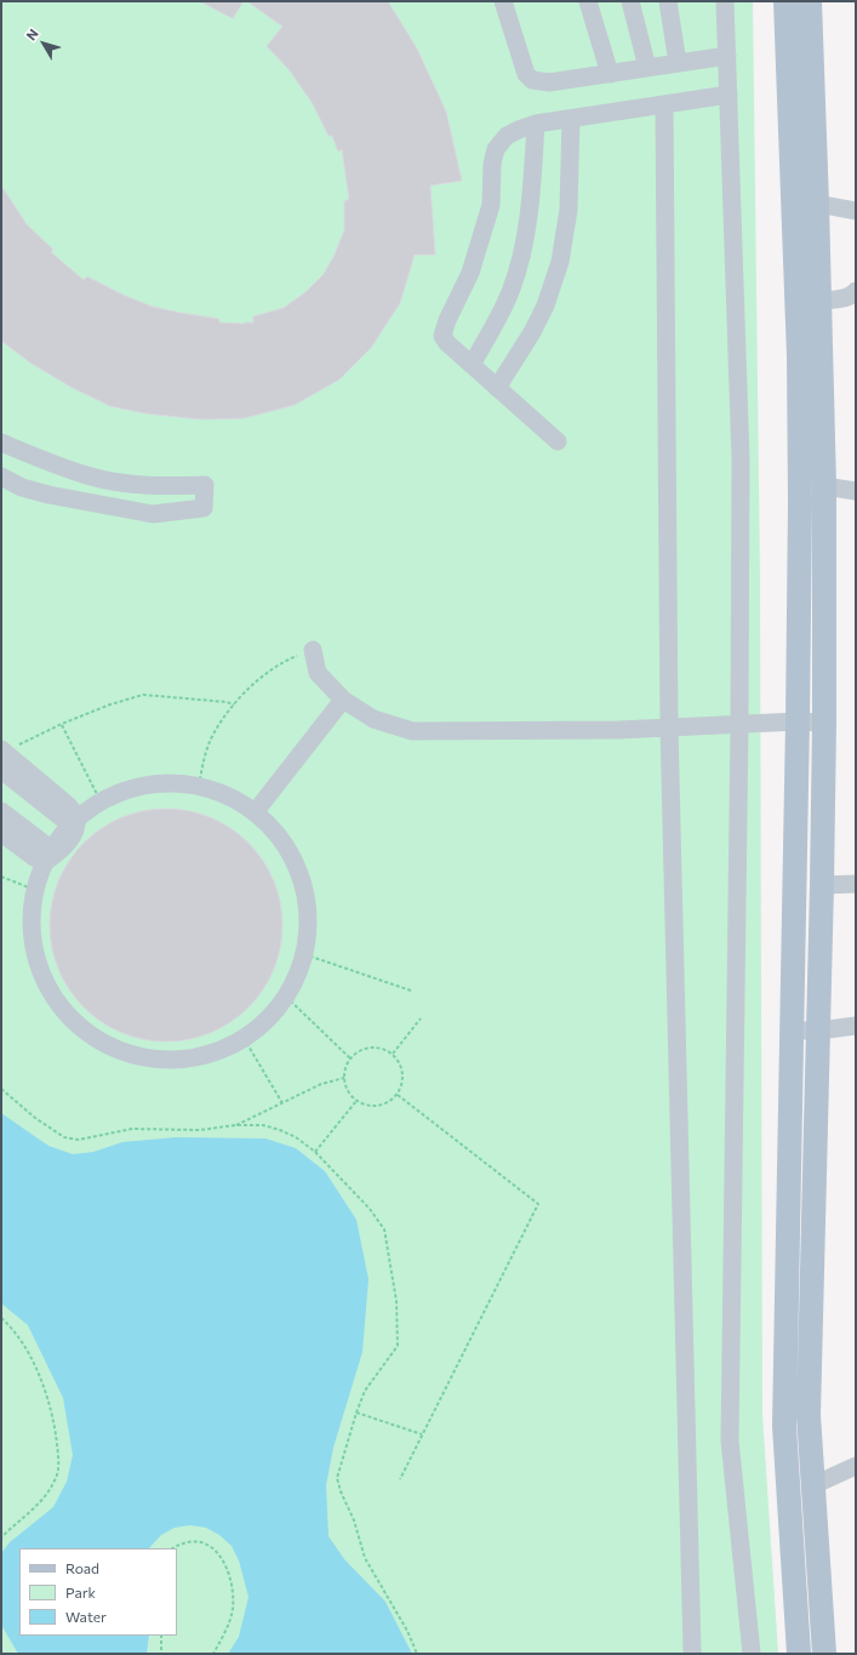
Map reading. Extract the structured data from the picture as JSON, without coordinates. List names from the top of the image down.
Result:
{
  "legend": ["Road", "Park", "Water"],
  "north": "top left"
}
